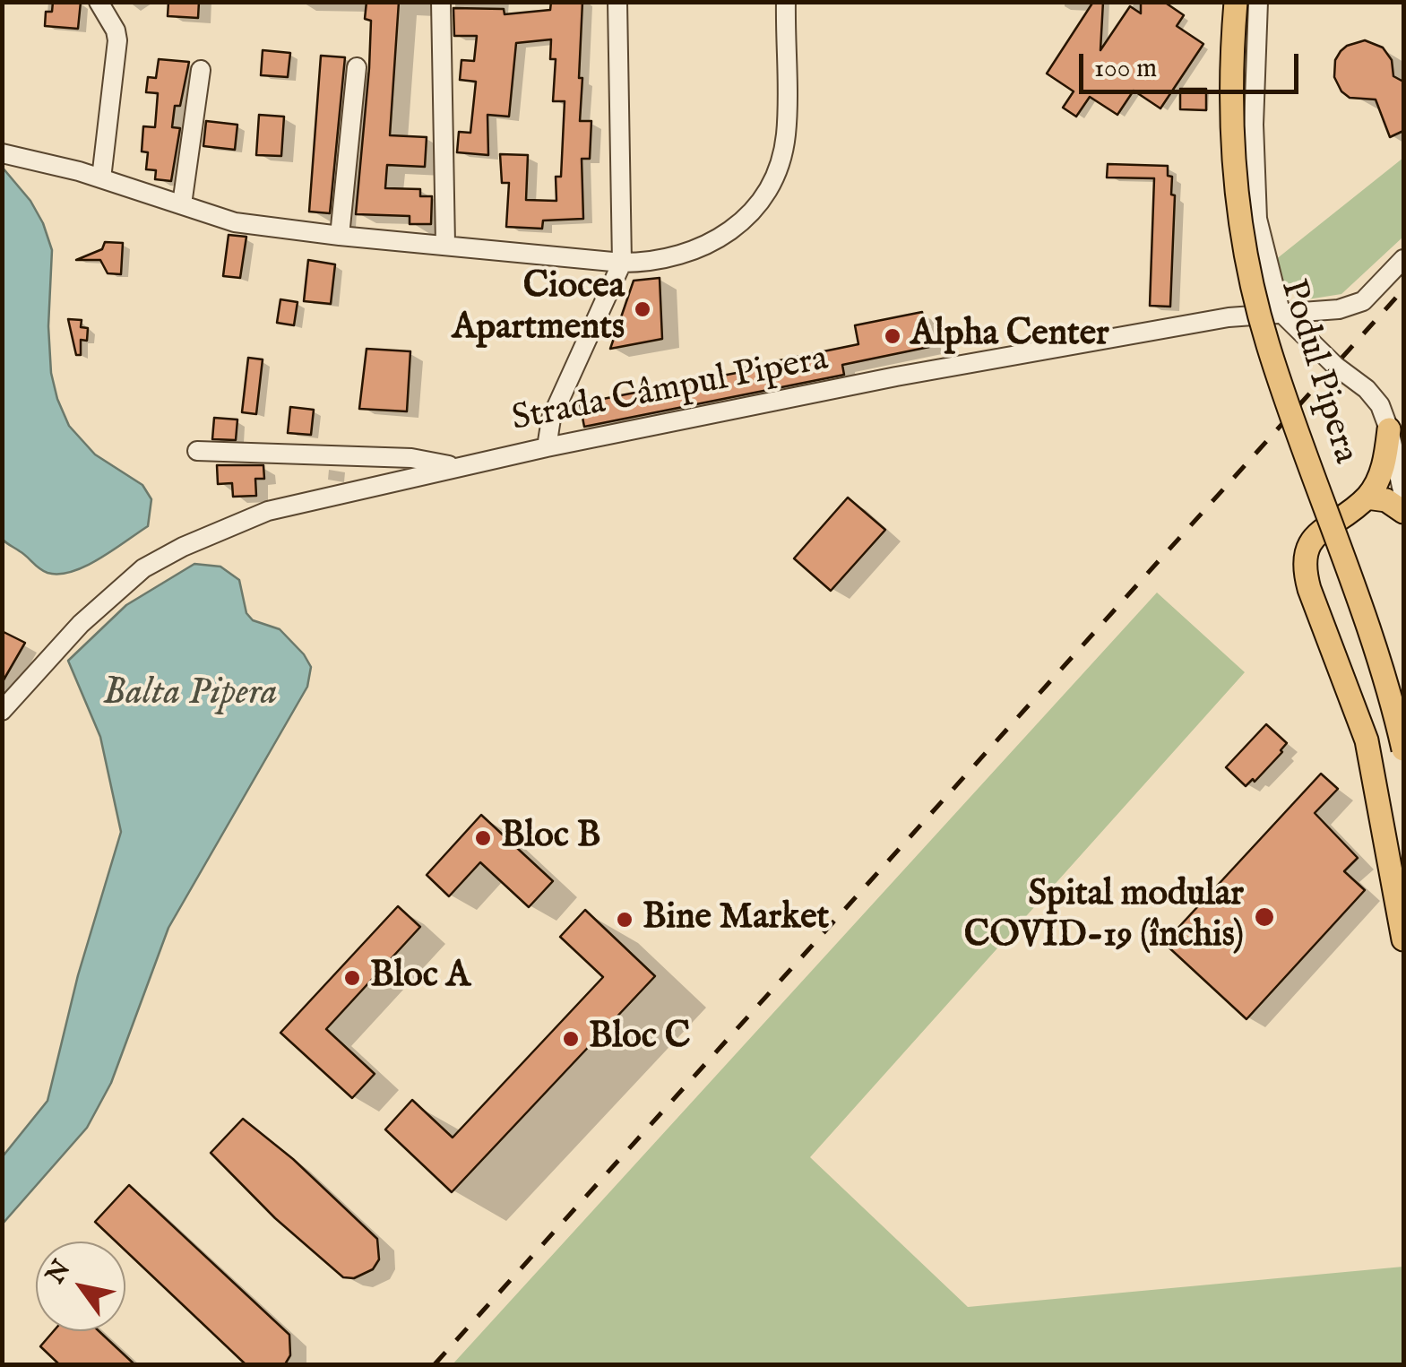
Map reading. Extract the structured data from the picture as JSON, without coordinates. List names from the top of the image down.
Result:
{
  "streets": {
    "main road": ["Podul Pipera"],
    "street": ["Strada Câmpul Pipera"]
  },
  "water": ["Balta Pipera"],
  "places": [
    "Ciocea Apartments",
    "Alpha Center",
    "Bloc B",
    "Spital modular COVID-19 (închis)",
    "Bine Market",
    "Bloc A",
    "Bloc C"
  ],
  "scale_bar": "100 m",
  "north": "top left"
}
